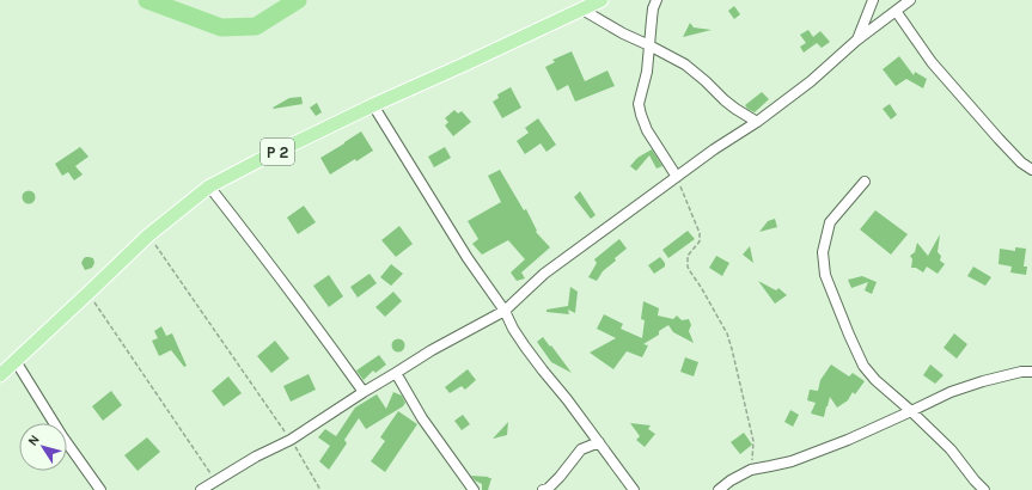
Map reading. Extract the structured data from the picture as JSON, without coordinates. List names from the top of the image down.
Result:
{
  "streets": {
    "main road": ["P 2"]
  },
  "north": "top left"
}
